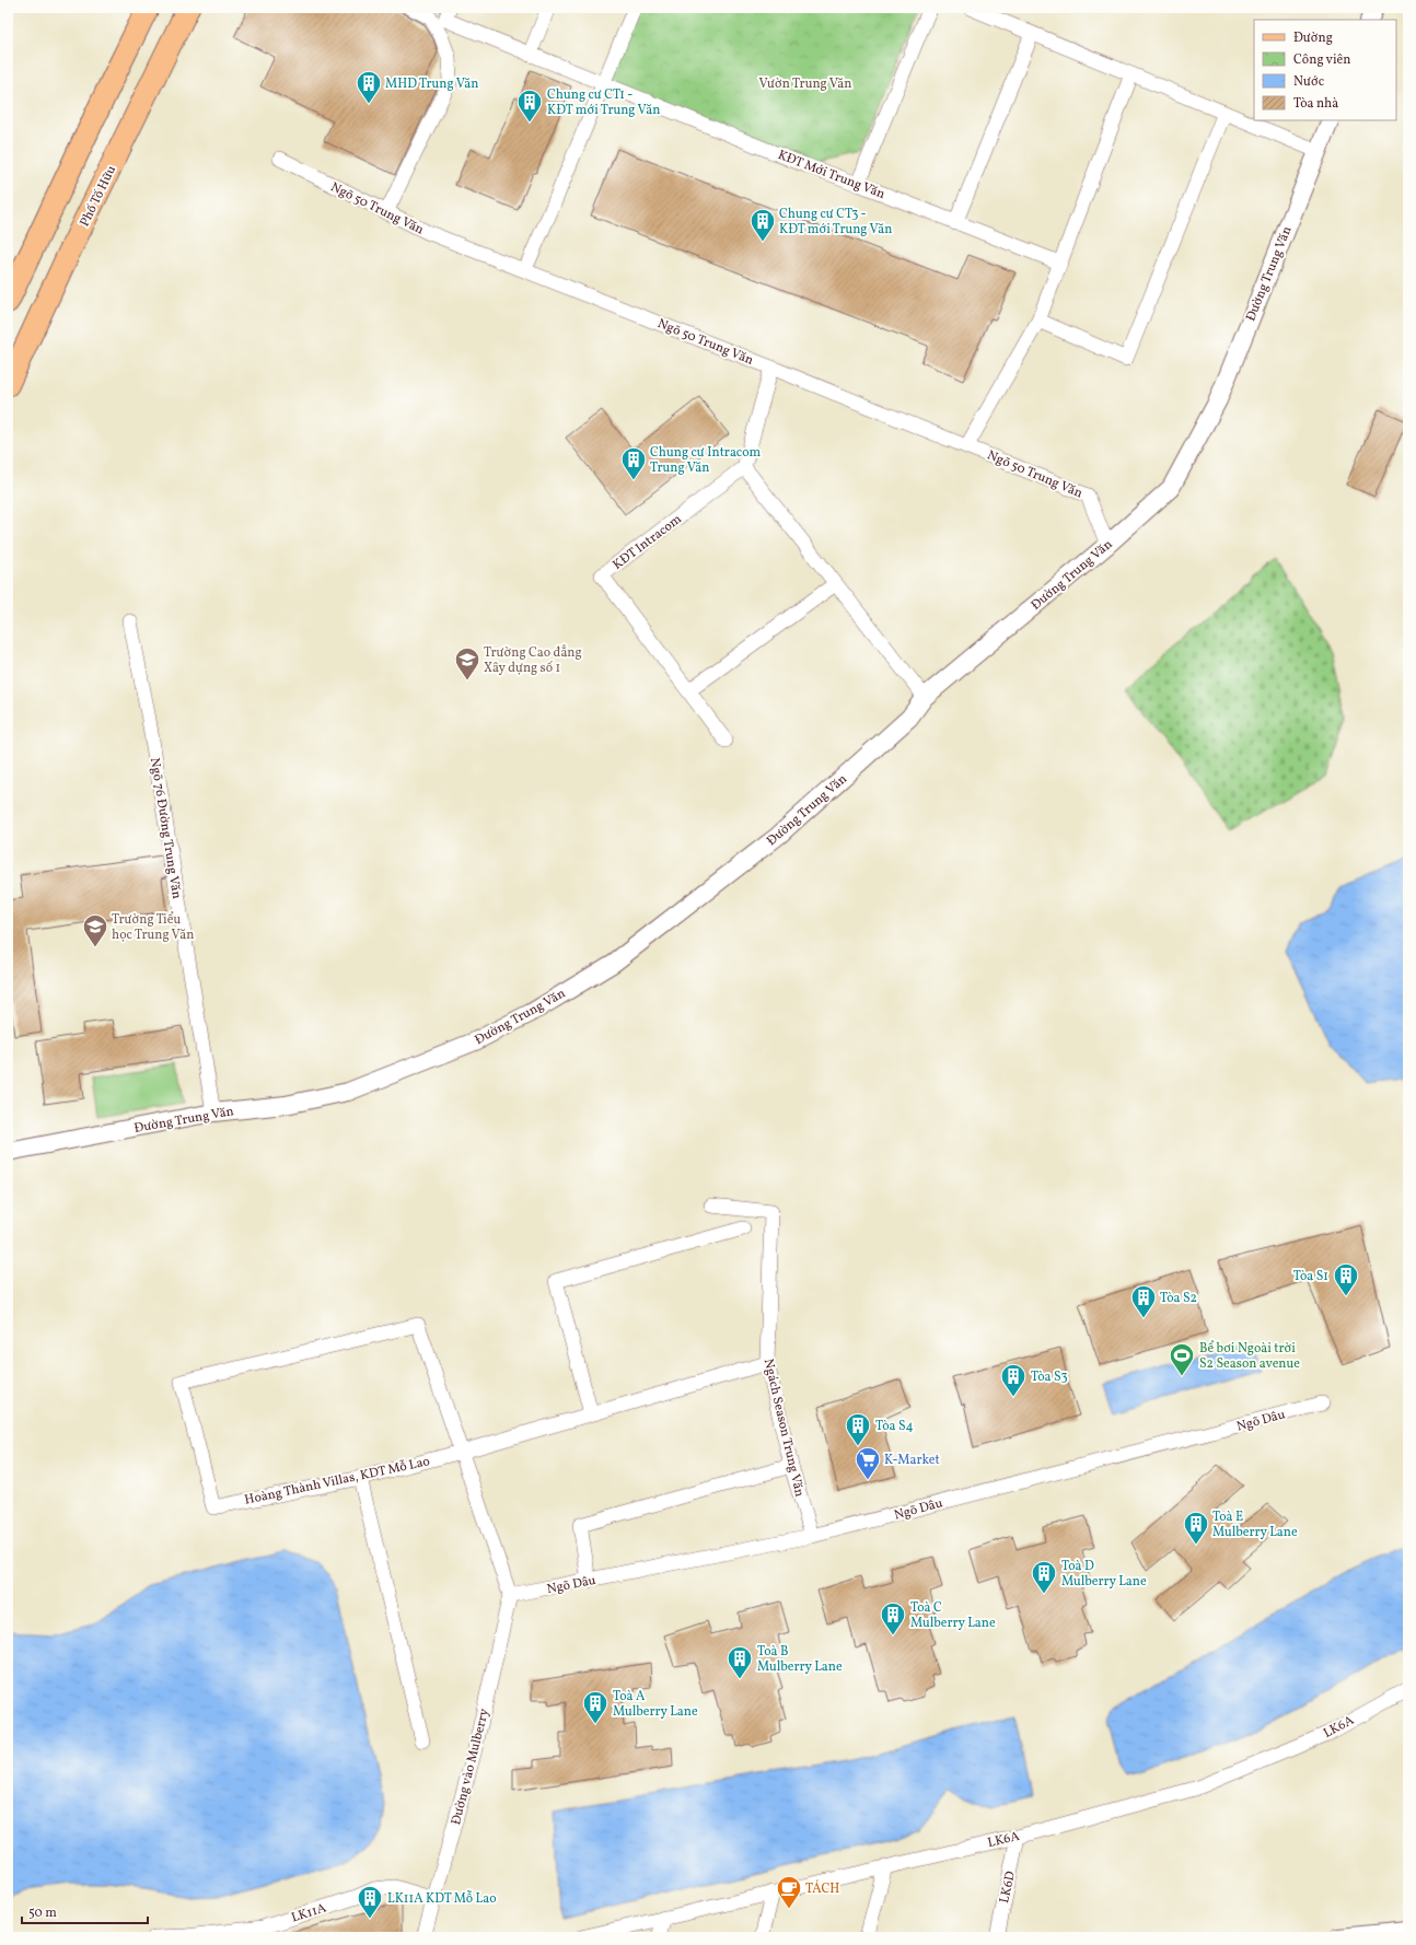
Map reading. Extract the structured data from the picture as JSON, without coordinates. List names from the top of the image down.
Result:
{
  "streets": {
    "main road": ["Phố Tố Hữu"],
    "street": [
      "KĐT Mới Trung Văn",
      "Ngõ 50 Trung Văn",
      "Đường Trung Văn",
      "KĐT Intracom",
      "Ngõ 76 Đường Trung Văn",
      "Ngõ Dâu",
      "Ngách Season Trung Văn",
      "Hoàng Thành Villas, KDT Mỗ Lao",
      "LK6A",
      "Đường vào Mulberry",
      "LK6D",
      "LK11A"
    ]
  },
  "crossings": [
    ["Ngõ 50 Trung Văn", "Đường Trung Văn"],
    ["Đường Trung Văn", "Ngõ 76 Đường Trung Văn"],
    ["Ngõ Dâu", "Ngách Season Trung Văn"],
    ["Ngõ Dâu", "Đường vào Mulberry"],
    ["Ngách Season Trung Văn", "Hoàng Thành Villas, KDT Mỗ Lao"],
    ["LK6A", "LK6D"],
    ["Đường vào Mulberry", "LK11A"]
  ],
  "parks": ["Vườn Trung Văn"],
  "places": {
    "building": [
      "MHD Trung Văn",
      "Chung cư CT1 - KĐT mới Trung Văn",
      "Chung cư CT3 - KĐT mới Trung Văn",
      "Chung cư Intracom Trung Văn",
      "Tòa S1",
      "Tòa S2",
      "Tòa S3",
      "Tòa S4",
      "Toà E Mulberry Lane",
      "Toà D Mulberry Lane",
      "Toà C Mulberry Lane",
      "Toà B Mulberry Lane",
      "Toà A Mulberry Lane",
      "LK11A KDT Mỗ Lao"
    ],
    "school or university": ["Trường Cao đẳng Xây dựng số 1", "Trường Tiểu học Trung Văn"],
    "sports": ["Bể bơi Ngoài trời S2 Season avenue"],
    "supermarket": ["K-Market"],
    "cafe": ["TÁCH"]
  },
  "legend": [
    "Đường",
    "Công viên",
    "Nước",
    "Tòa nhà"
  ],
  "scale_bar": "50 m"
}
